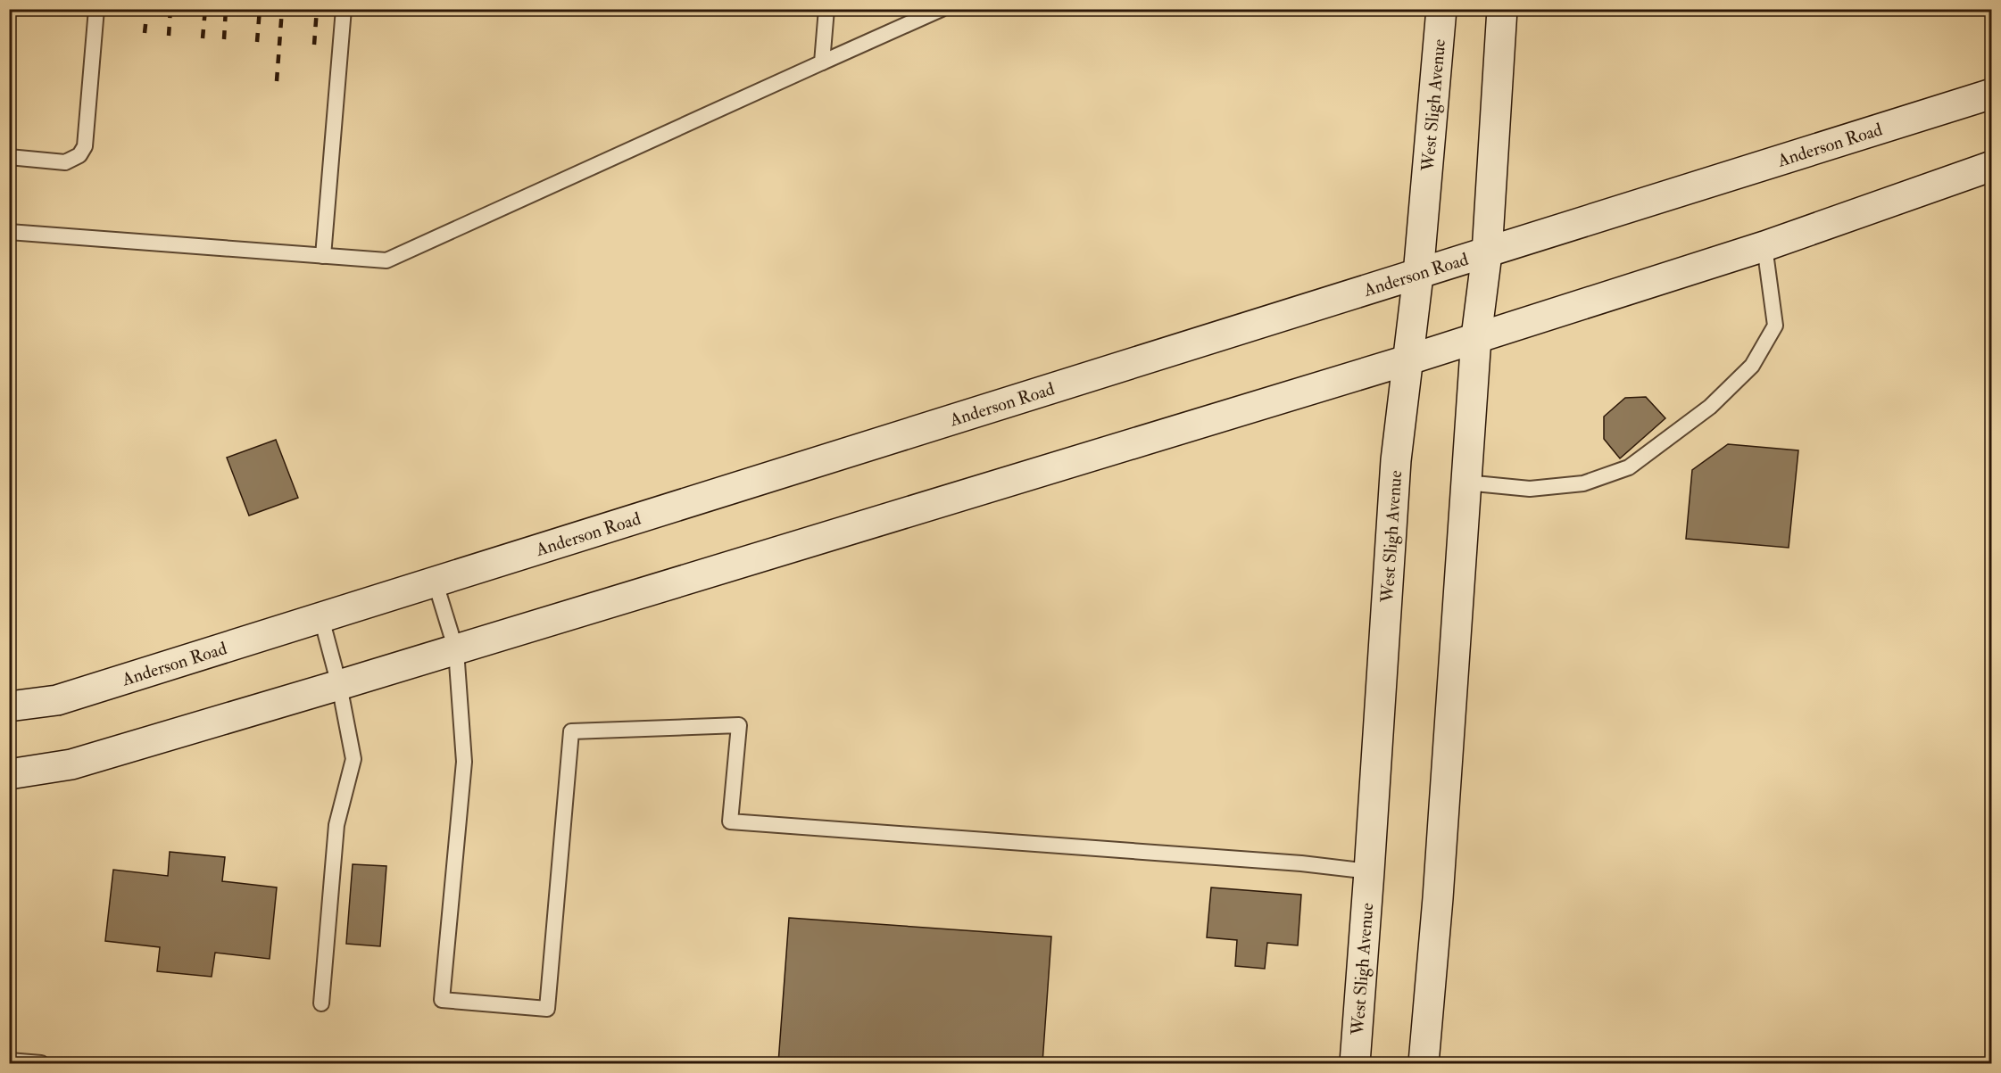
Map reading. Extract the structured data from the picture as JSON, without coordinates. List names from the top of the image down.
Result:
{
  "streets": {
    "main road": ["West Sligh Avenue", "Anderson Road"]
  },
  "crossings": [
    ["West Sligh Avenue", "Anderson Road"]
  ]
}
